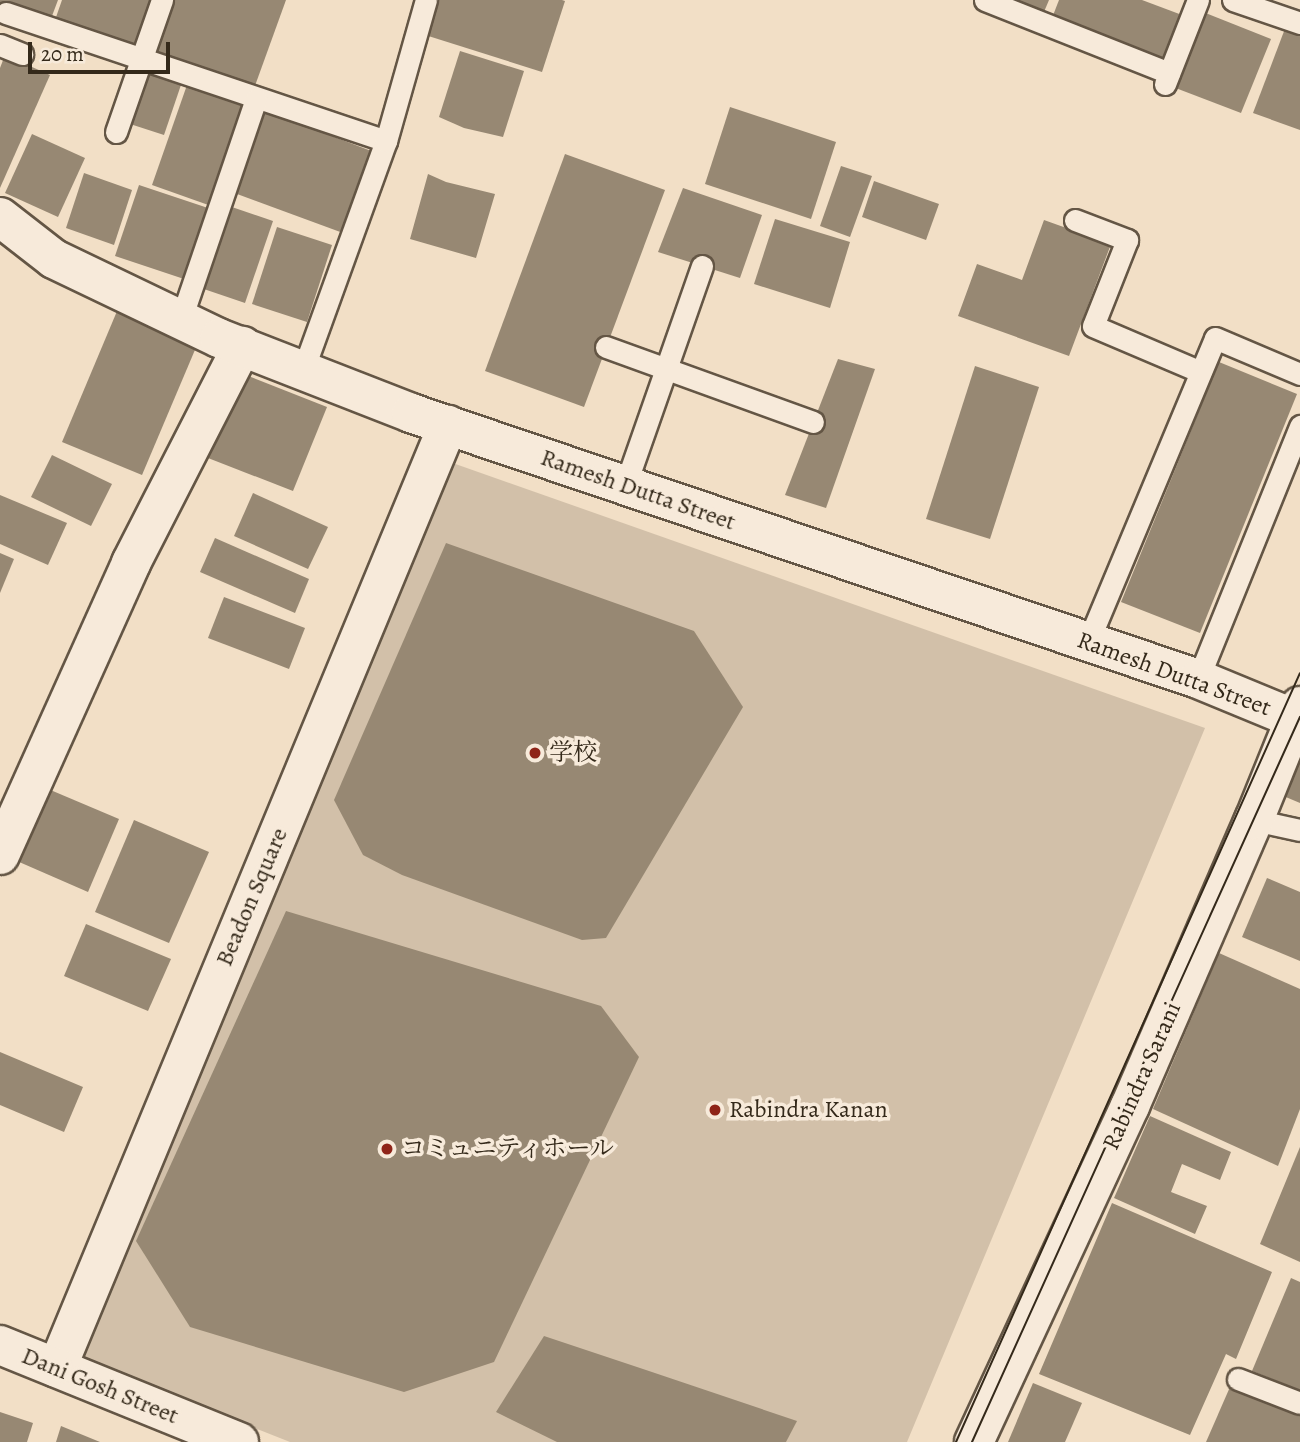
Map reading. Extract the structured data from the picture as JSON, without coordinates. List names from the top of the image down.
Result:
{
  "streets": {
    "street": [
      "Ramesh Dutta Street",
      "Beadon Square",
      "Rabindra Sarani",
      "Dani Gosh Street"
    ]
  },
  "crossings": [
    ["Ramesh Dutta Street", "Beadon Square"],
    ["Ramesh Dutta Street", "Rabindra Sarani"],
    ["Beadon Square", "Dani Gosh Street"]
  ],
  "places": ["学校", "Rabindra Kanan", "コミュニティホール"],
  "scale_bar": "20 m"
}
